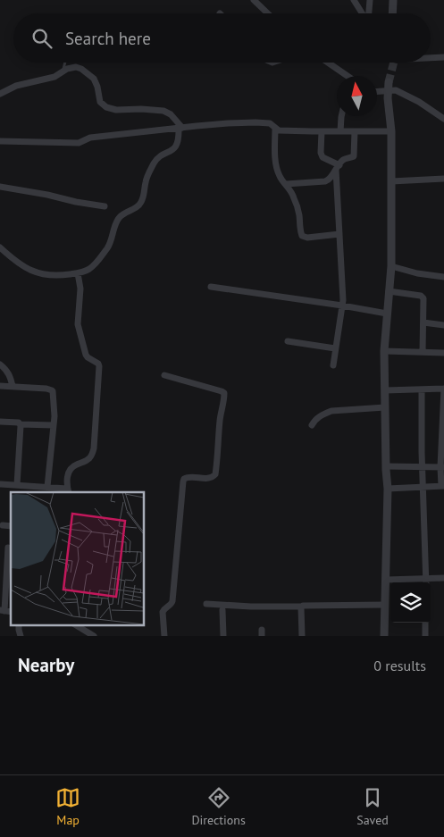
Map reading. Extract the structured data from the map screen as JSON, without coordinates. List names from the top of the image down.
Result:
{
  "north": "top",
  "page": {
    "search": "Search here",
    "heading": ["Nearby", "0 results"],
    "nav": ["Map", "Directions", "Saved"]
  }
}
